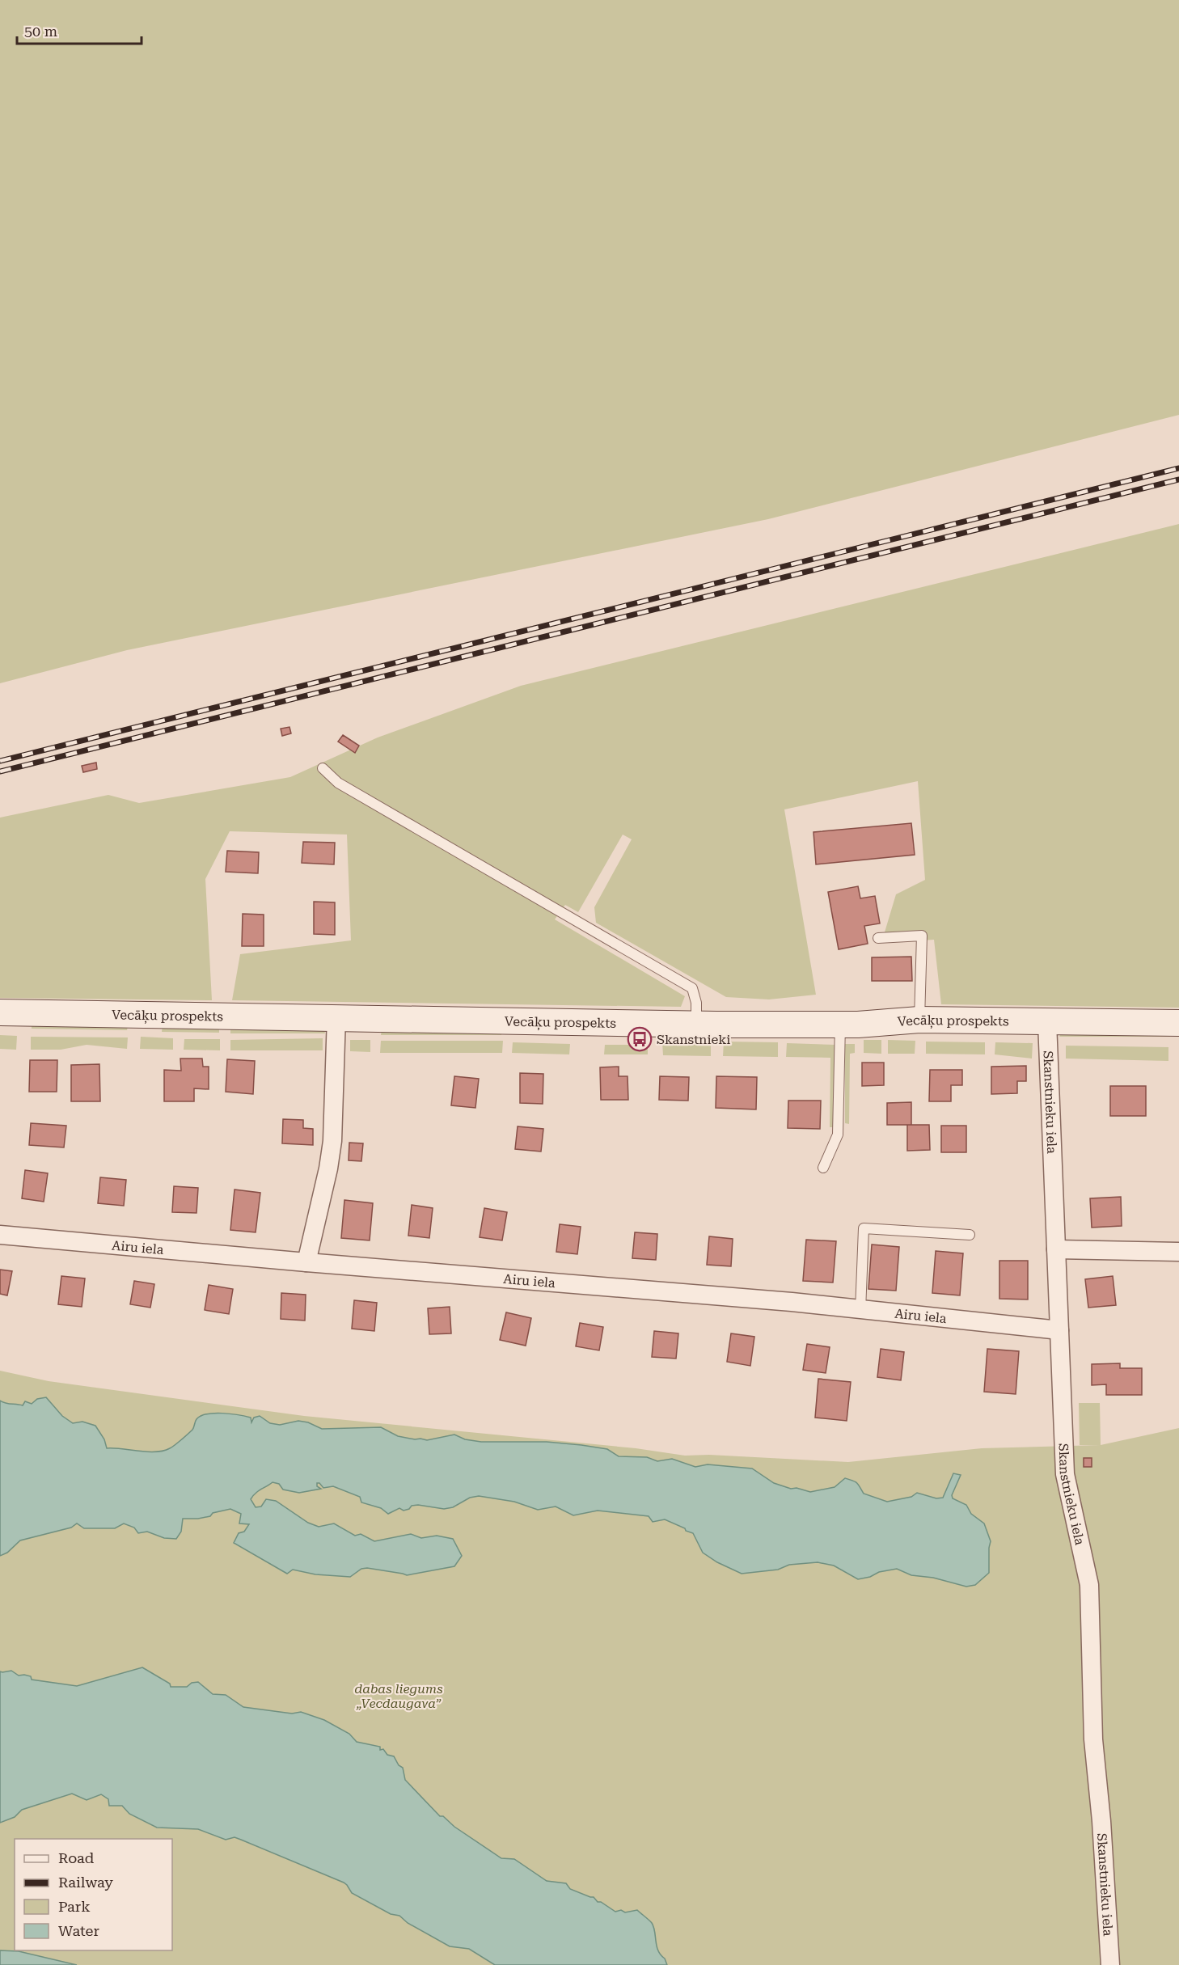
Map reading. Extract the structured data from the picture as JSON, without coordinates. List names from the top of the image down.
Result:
{
  "streets": {
    "main road": ["Vecāķu prospekts"],
    "street": ["Skanstnieku iela", "Airu iela"]
  },
  "crossings": [
    ["Vecāķu prospekts", "Skanstnieku iela"],
    ["Skanstnieku iela", "Airu iela"]
  ],
  "parks": ["dabas liegums „Vecdaugava”"],
  "places": {
    "bus stop": ["Skanstnieki"]
  },
  "legend": [
    "Road",
    "Railway",
    "Park",
    "Water"
  ],
  "scale_bar": "50 m"
}
